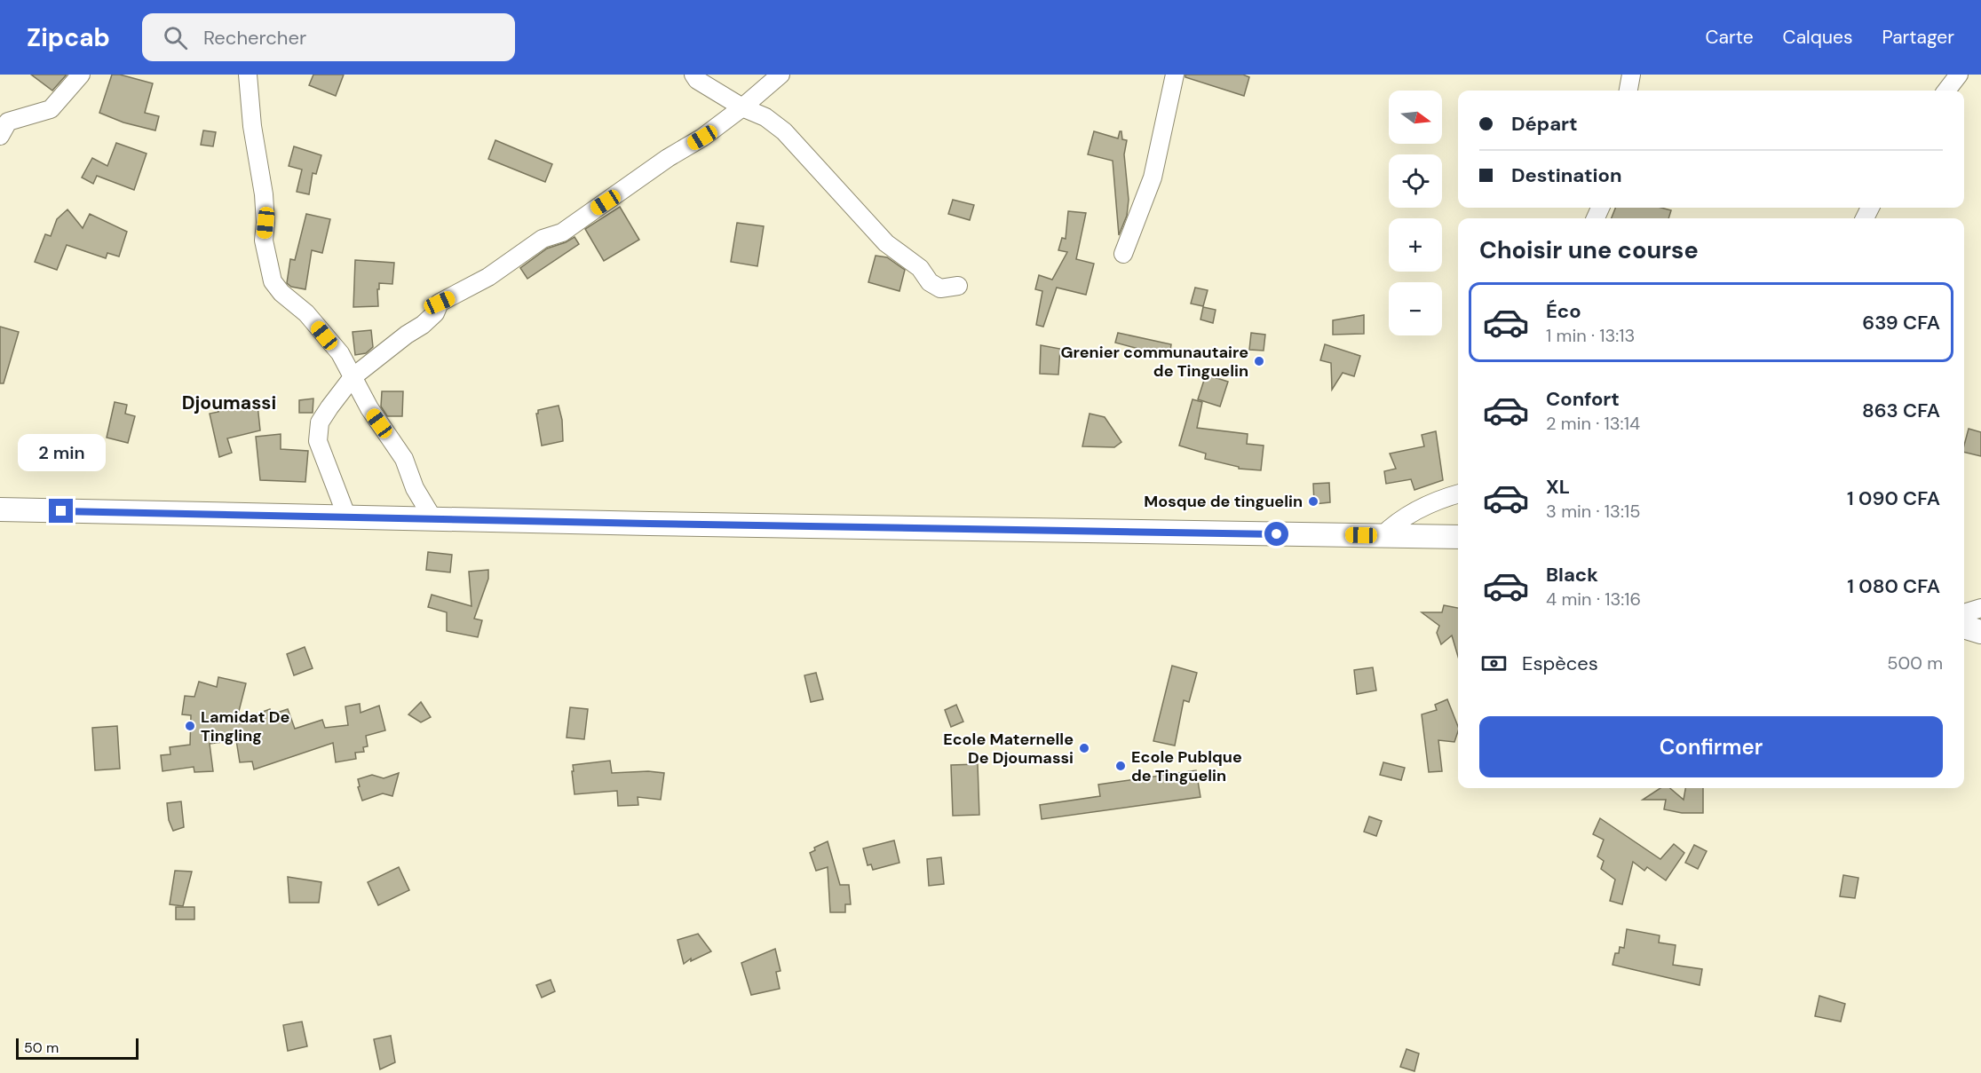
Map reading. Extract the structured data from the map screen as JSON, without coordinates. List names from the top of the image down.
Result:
{
  "districts": ["Djoumassi"],
  "places": [
    "Grenier communautaire de Tinguelin",
    "Mosque de tinguelin",
    "Lamidat De Tingling",
    "Ecole Maternelle De Djoumassi",
    "Ecole Publque de Tinguelin"
  ],
  "scale_bar": "50 m",
  "north": "right",
  "page": {
    "header": "Zipcab",
    "search": "Rechercher",
    "nav": ["Carte", "Calques", "Partager"],
    "map_buttons": ["+", "−"],
    "banner": ["Départ", "Destination"],
    "heading": "Choisir une course",
    "list": [
      {
        "name": "Éco",
        "note": "1 min · 13:13",
        "value": "639 CFA"
      },
      {
        "name": "Confort",
        "note": "2 min · 13:14",
        "value": "863 CFA"
      },
      {
        "name": "XL",
        "note": "3 min · 13:15",
        "value": "1 090 CFA"
      },
      {
        "name": "Black",
        "note": "4 min · 13:16",
        "value": "1 080 CFA"
      }
    ],
    "bubble": "2 min",
    "pay": ["Espèces", "500 m"],
    "buttons": "Confirmer",
    "scale": "50 m"
  }
}
